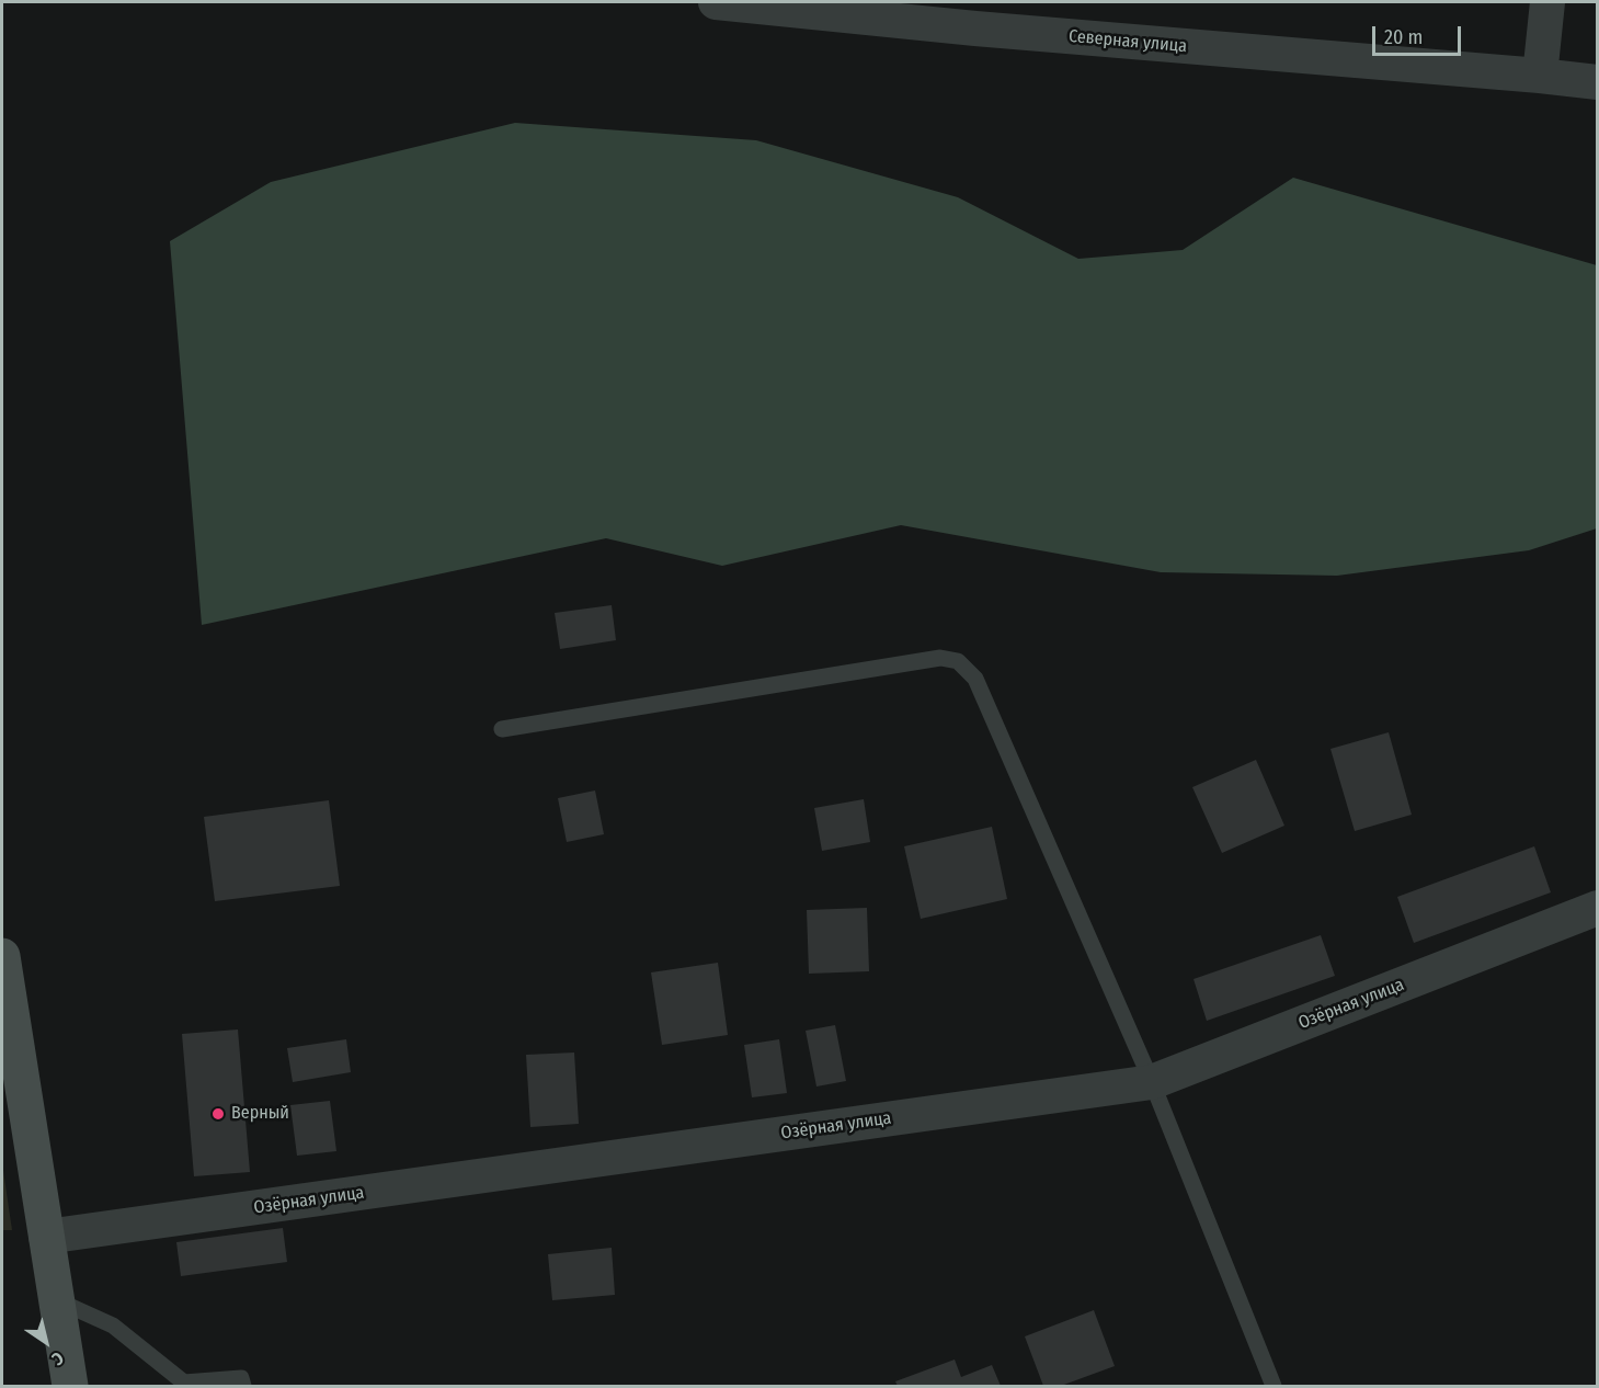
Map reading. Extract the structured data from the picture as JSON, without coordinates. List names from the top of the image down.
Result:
{
  "streets": {
    "street": ["Северная улица", "Озёрная улица"]
  },
  "places": ["Верный"],
  "scale_bar": "20 m",
  "north": "bottom right"
}
